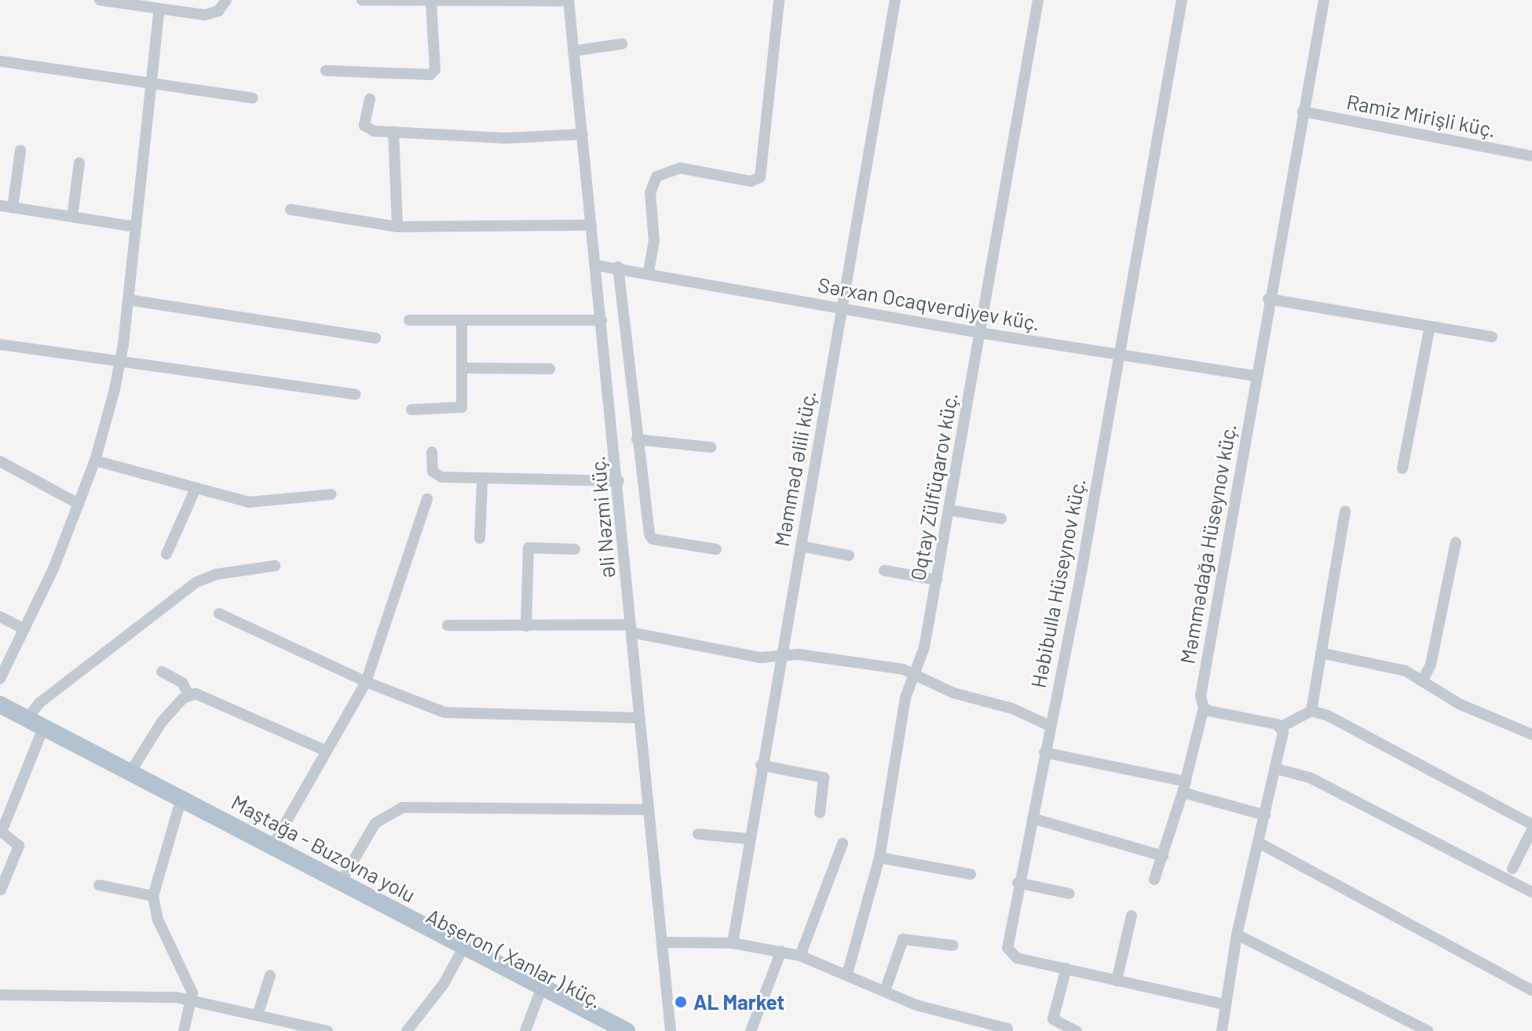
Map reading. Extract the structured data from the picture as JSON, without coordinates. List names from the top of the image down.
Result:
{
  "streets": {
    "main road": ["Maştağa - Buzovna yolu", "Abşeron ( Xanlar ) küç."],
    "street": [
      "Ramiz Mirişli küç.",
      "Sərxan Ocaqverdiyev küç.",
      "Məmməd Əlili küç.",
      "Oqtay Zülfüqarov küç.",
      "Əli Nəzmi küç.",
      "Məmmədağa Hüseynov küç.",
      "Həbibulla Hüseynov küç."
    ]
  },
  "crossings": [
    ["Ramiz Mirişli küç.", "Məmmədağa Hüseynov küç."],
    ["Sərxan Ocaqverdiyev küç.", "Məmməd Əlili küç."],
    ["Sərxan Ocaqverdiyev küç.", "Oqtay Zülfüqarov küç."],
    ["Sərxan Ocaqverdiyev küç.", "Əli Nəzmi küç."],
    ["Sərxan Ocaqverdiyev küç.", "Məmmədağa Hüseynov küç."],
    ["Sərxan Ocaqverdiyev küç.", "Həbibulla Hüseynov küç."]
  ],
  "places": ["AL Market"]
}
